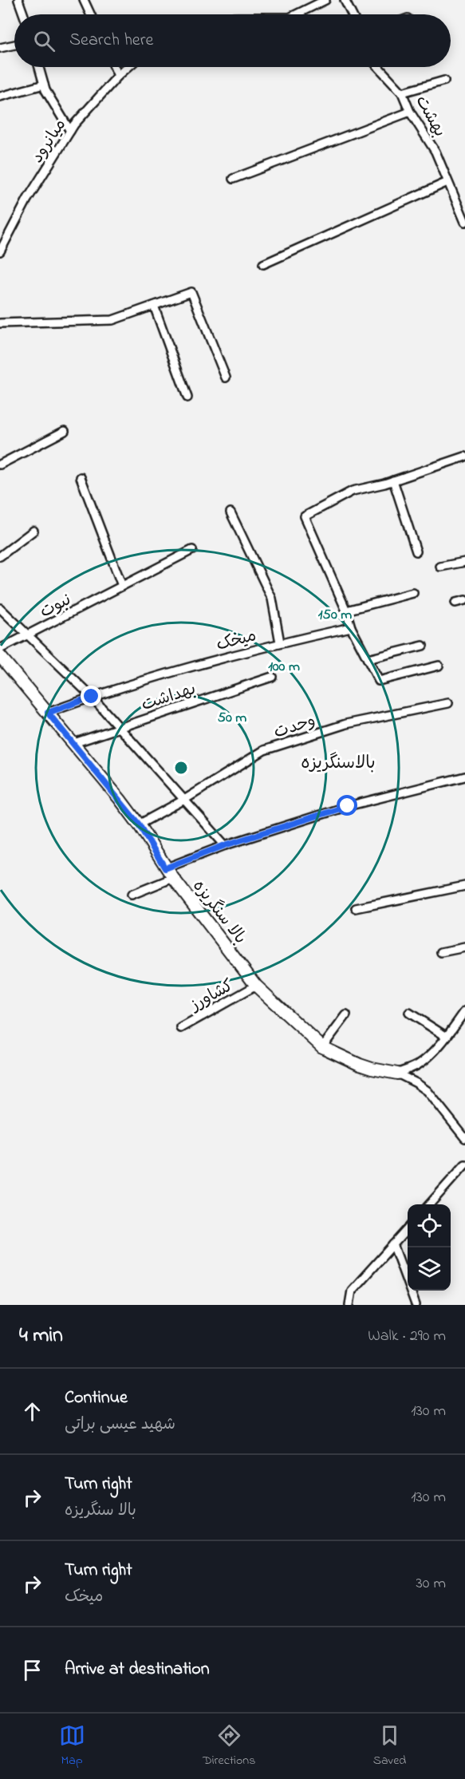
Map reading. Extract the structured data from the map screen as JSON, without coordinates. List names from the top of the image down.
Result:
{
  "streets": {
    "street": [
      "بهشت",
      "میانرود",
      "نبوت",
      "میخک",
      "بهداشت",
      "وحدت",
      "بالا سنگریزه",
      "کشاورز"
    ]
  },
  "crossings": [
    ["میخک", "بالا سنگریزه"],
    ["بهداشت", "بالا سنگریزه"],
    ["وحدت", "بالا سنگریزه"],
    ["بالا سنگریزه", "کشاورز"]
  ],
  "districts": ["بالاسنگریزه"],
  "page": {
    "search": "Search here",
    "heading": ["4 min", "Walk · 290 m"],
    "list": [
      ["Continue", "شهید عیسی براتی", "130 m"],
      ["Turn right", "بالا سنگریزه", "130 m"],
      ["Turn right", "میخک", "30 m"],
      "Arrive at destination"
    ],
    "nav": ["Map", "Directions", "Saved"]
  },
  "rings": ["150 m", "100 m", "50 m"]
}
